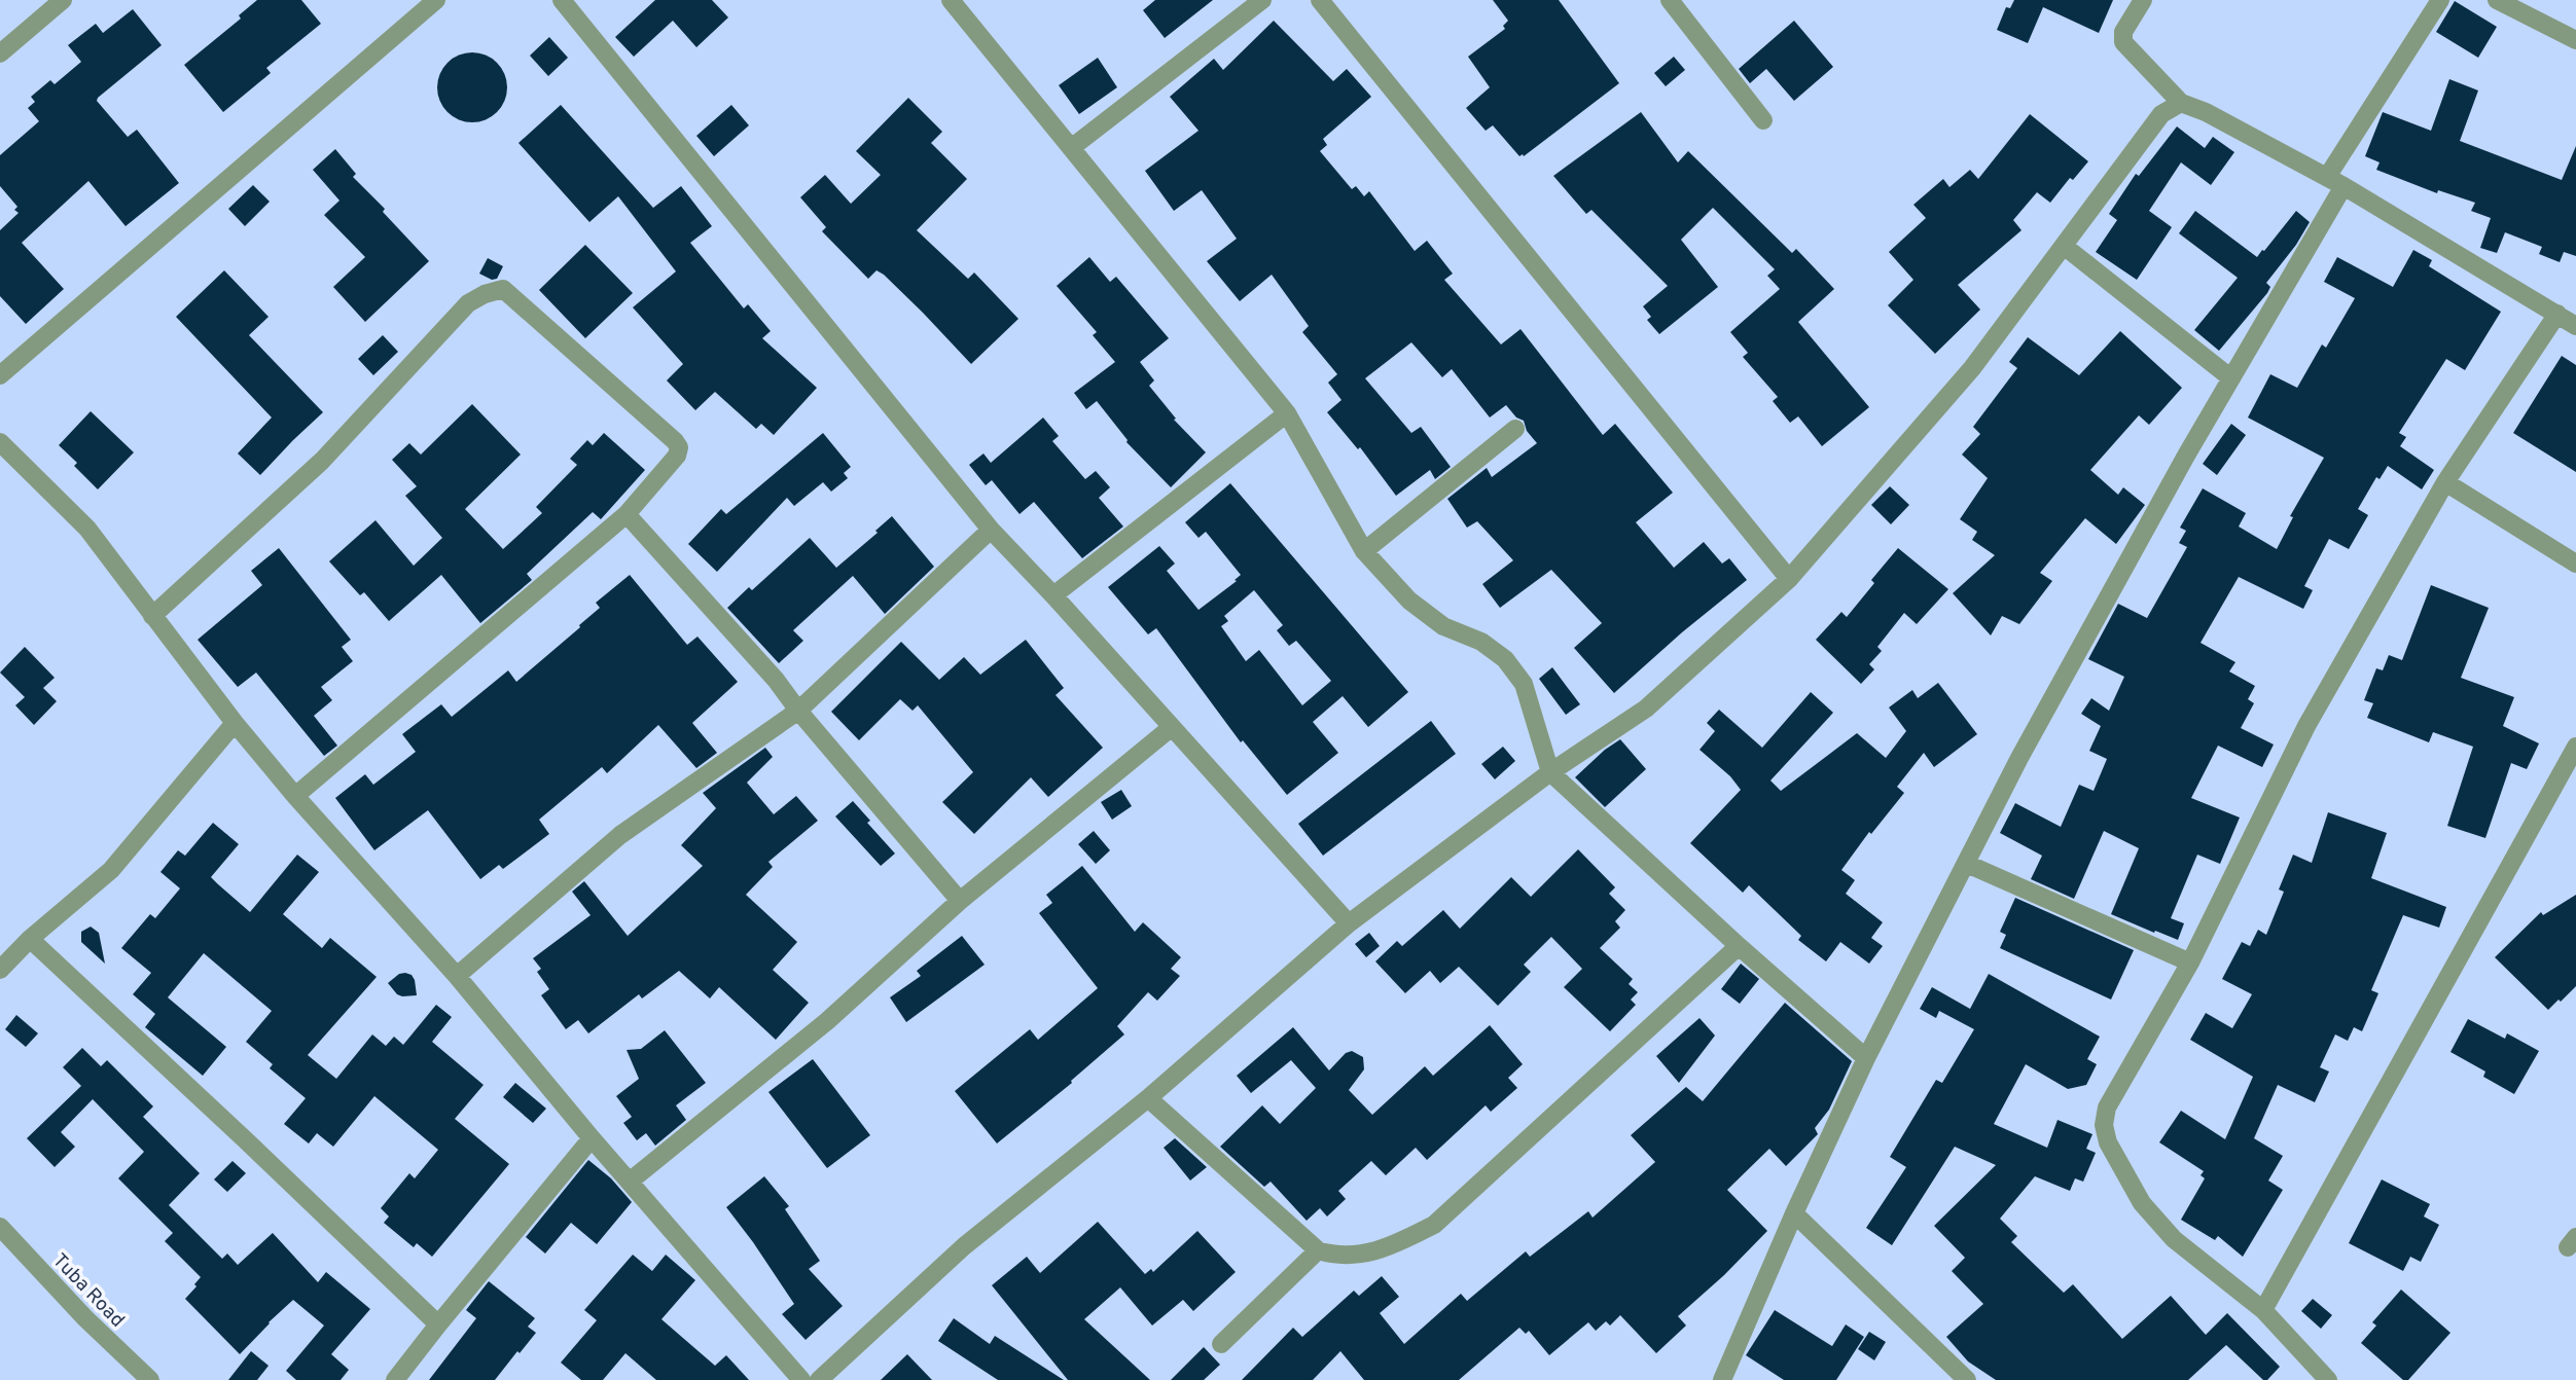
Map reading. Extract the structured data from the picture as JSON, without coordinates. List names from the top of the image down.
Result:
{
  "streets": {
    "street": ["Tuba Road"]
  }
}
